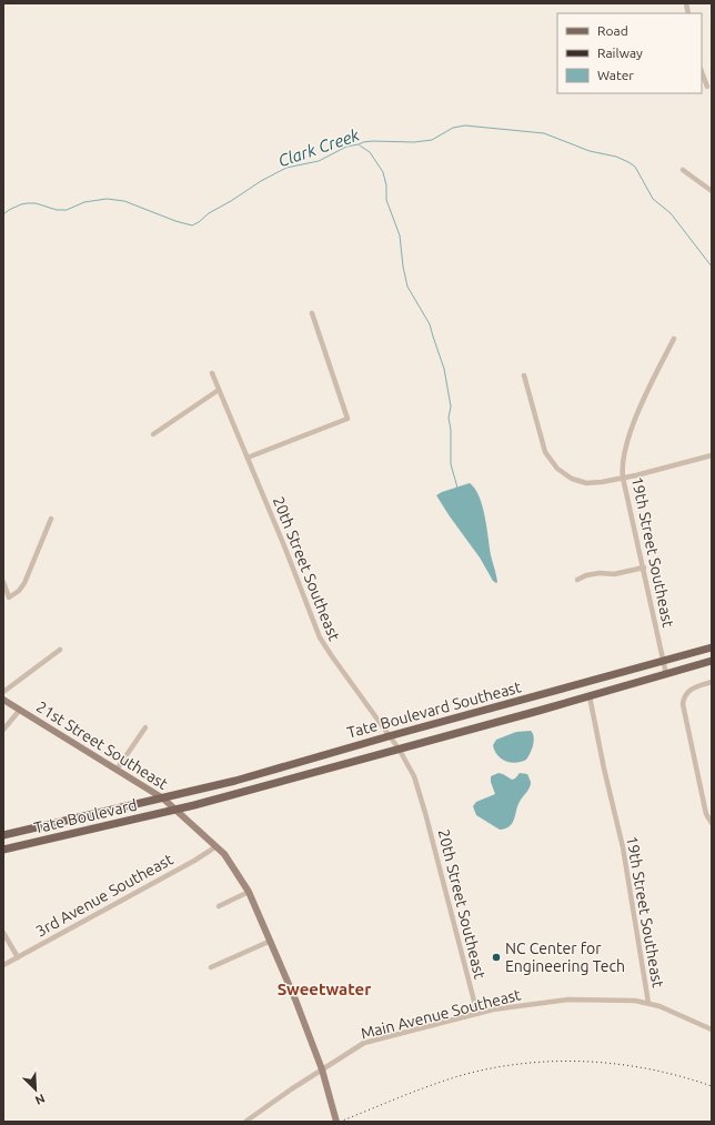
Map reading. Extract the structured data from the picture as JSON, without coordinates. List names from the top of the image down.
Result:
{
  "streets": {
    "main road": ["Tate Boulevard Southeast", "Tate Boulevard"],
    "street": [
      "19th Street Southeast",
      "20th Street Southeast",
      "21st Street Southeast",
      "3rd Avenue Southeast",
      "Main Avenue Southeast"
    ]
  },
  "crossings": [
    ["19th Street Southeast", "Tate Boulevard Southeast"],
    ["19th Street Southeast", "Main Avenue Southeast"],
    ["20th Street Southeast", "Tate Boulevard Southeast"],
    ["20th Street Southeast", "Main Avenue Southeast"],
    ["Tate Boulevard Southeast", "21st Street Southeast"],
    ["Tate Boulevard Southeast", "Tate Boulevard"],
    ["21st Street Southeast", "Tate Boulevard"],
    ["21st Street Southeast", "3rd Avenue Southeast"],
    ["21st Street Southeast", "Main Avenue Southeast"]
  ],
  "districts": ["Sweetwater"],
  "water": ["Clark Creek"],
  "places": ["NC Center for Engineering Tech"],
  "legend": ["Road", "Railway", "Water"],
  "north": "bottom right"
}
